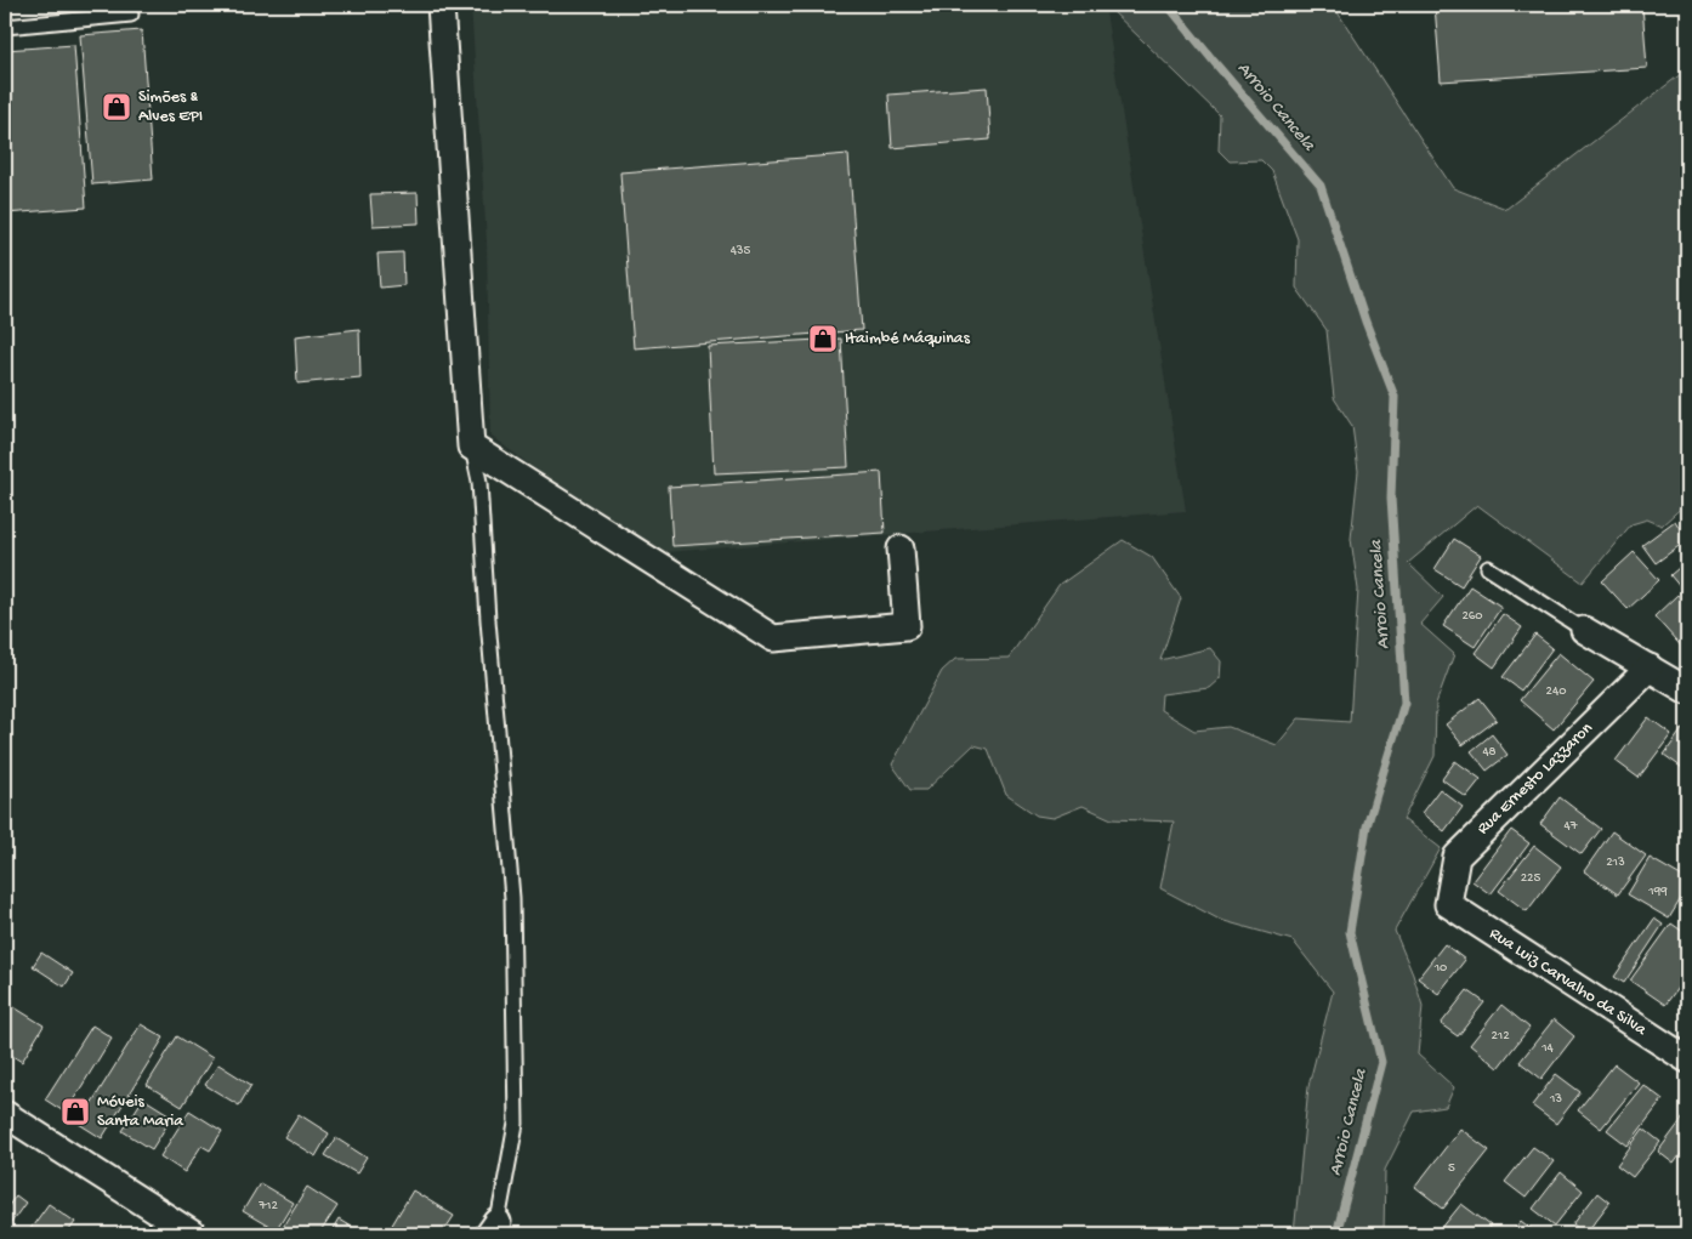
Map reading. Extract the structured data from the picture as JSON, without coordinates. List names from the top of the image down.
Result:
{
  "streets": {
    "street": ["Rua Ernesto Lazzaron", "Rua Luiz Carvalho da Silva"]
  },
  "crossings": [
    ["Rua Ernesto Lazzaron", "Rua Luiz Carvalho da Silva"]
  ],
  "water": ["Arroio Cancela"],
  "places": {
    "shop": ["Simões & Alves EPI", "Itaimbé Máquinas", "Móveis Santa Maria"]
  },
  "house_numbers": [
    "435",
    "260",
    "240",
    "48",
    "47",
    "213",
    "225",
    "199",
    "10",
    "212",
    "14",
    "13",
    "5",
    "712"
  ]
}
